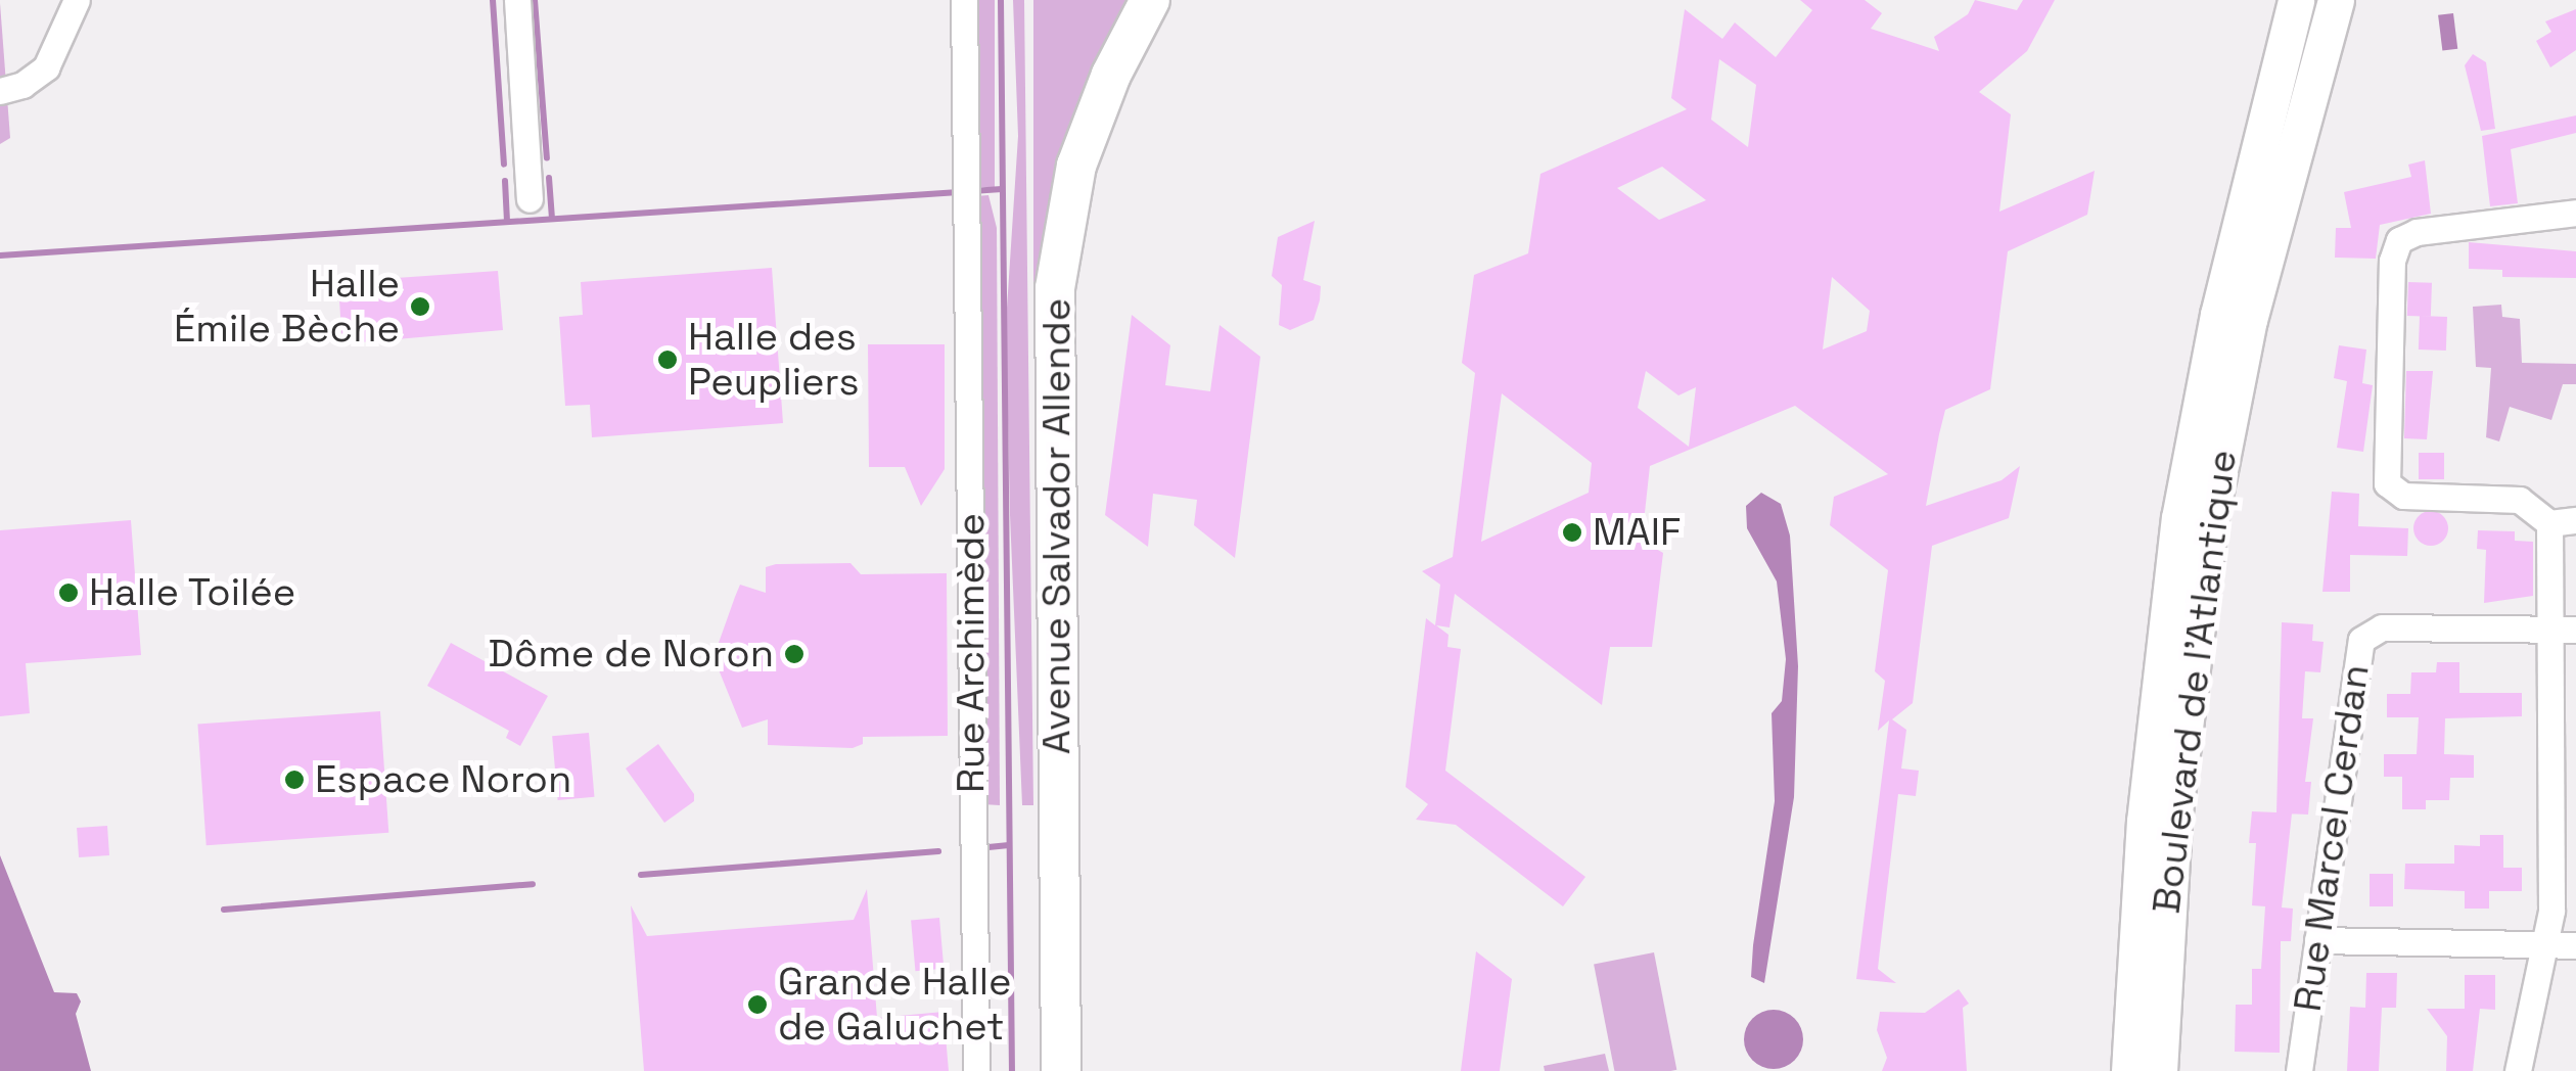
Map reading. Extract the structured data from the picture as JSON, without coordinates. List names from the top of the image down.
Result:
{
  "streets": {
    "main road": ["Avenue Salvador Allende", "Boulevard de l'Atlantique"],
    "street": ["Rue Archimède", "Rue Marcel Cerdan"]
  },
  "places": [
    "Halle Émile Bèche",
    "Halle des Peupliers",
    "MAIF",
    "Halle Toilée",
    "Dôme de Noron",
    "Espace Noron",
    "Grande Halle de Galuchet"
  ]
}
